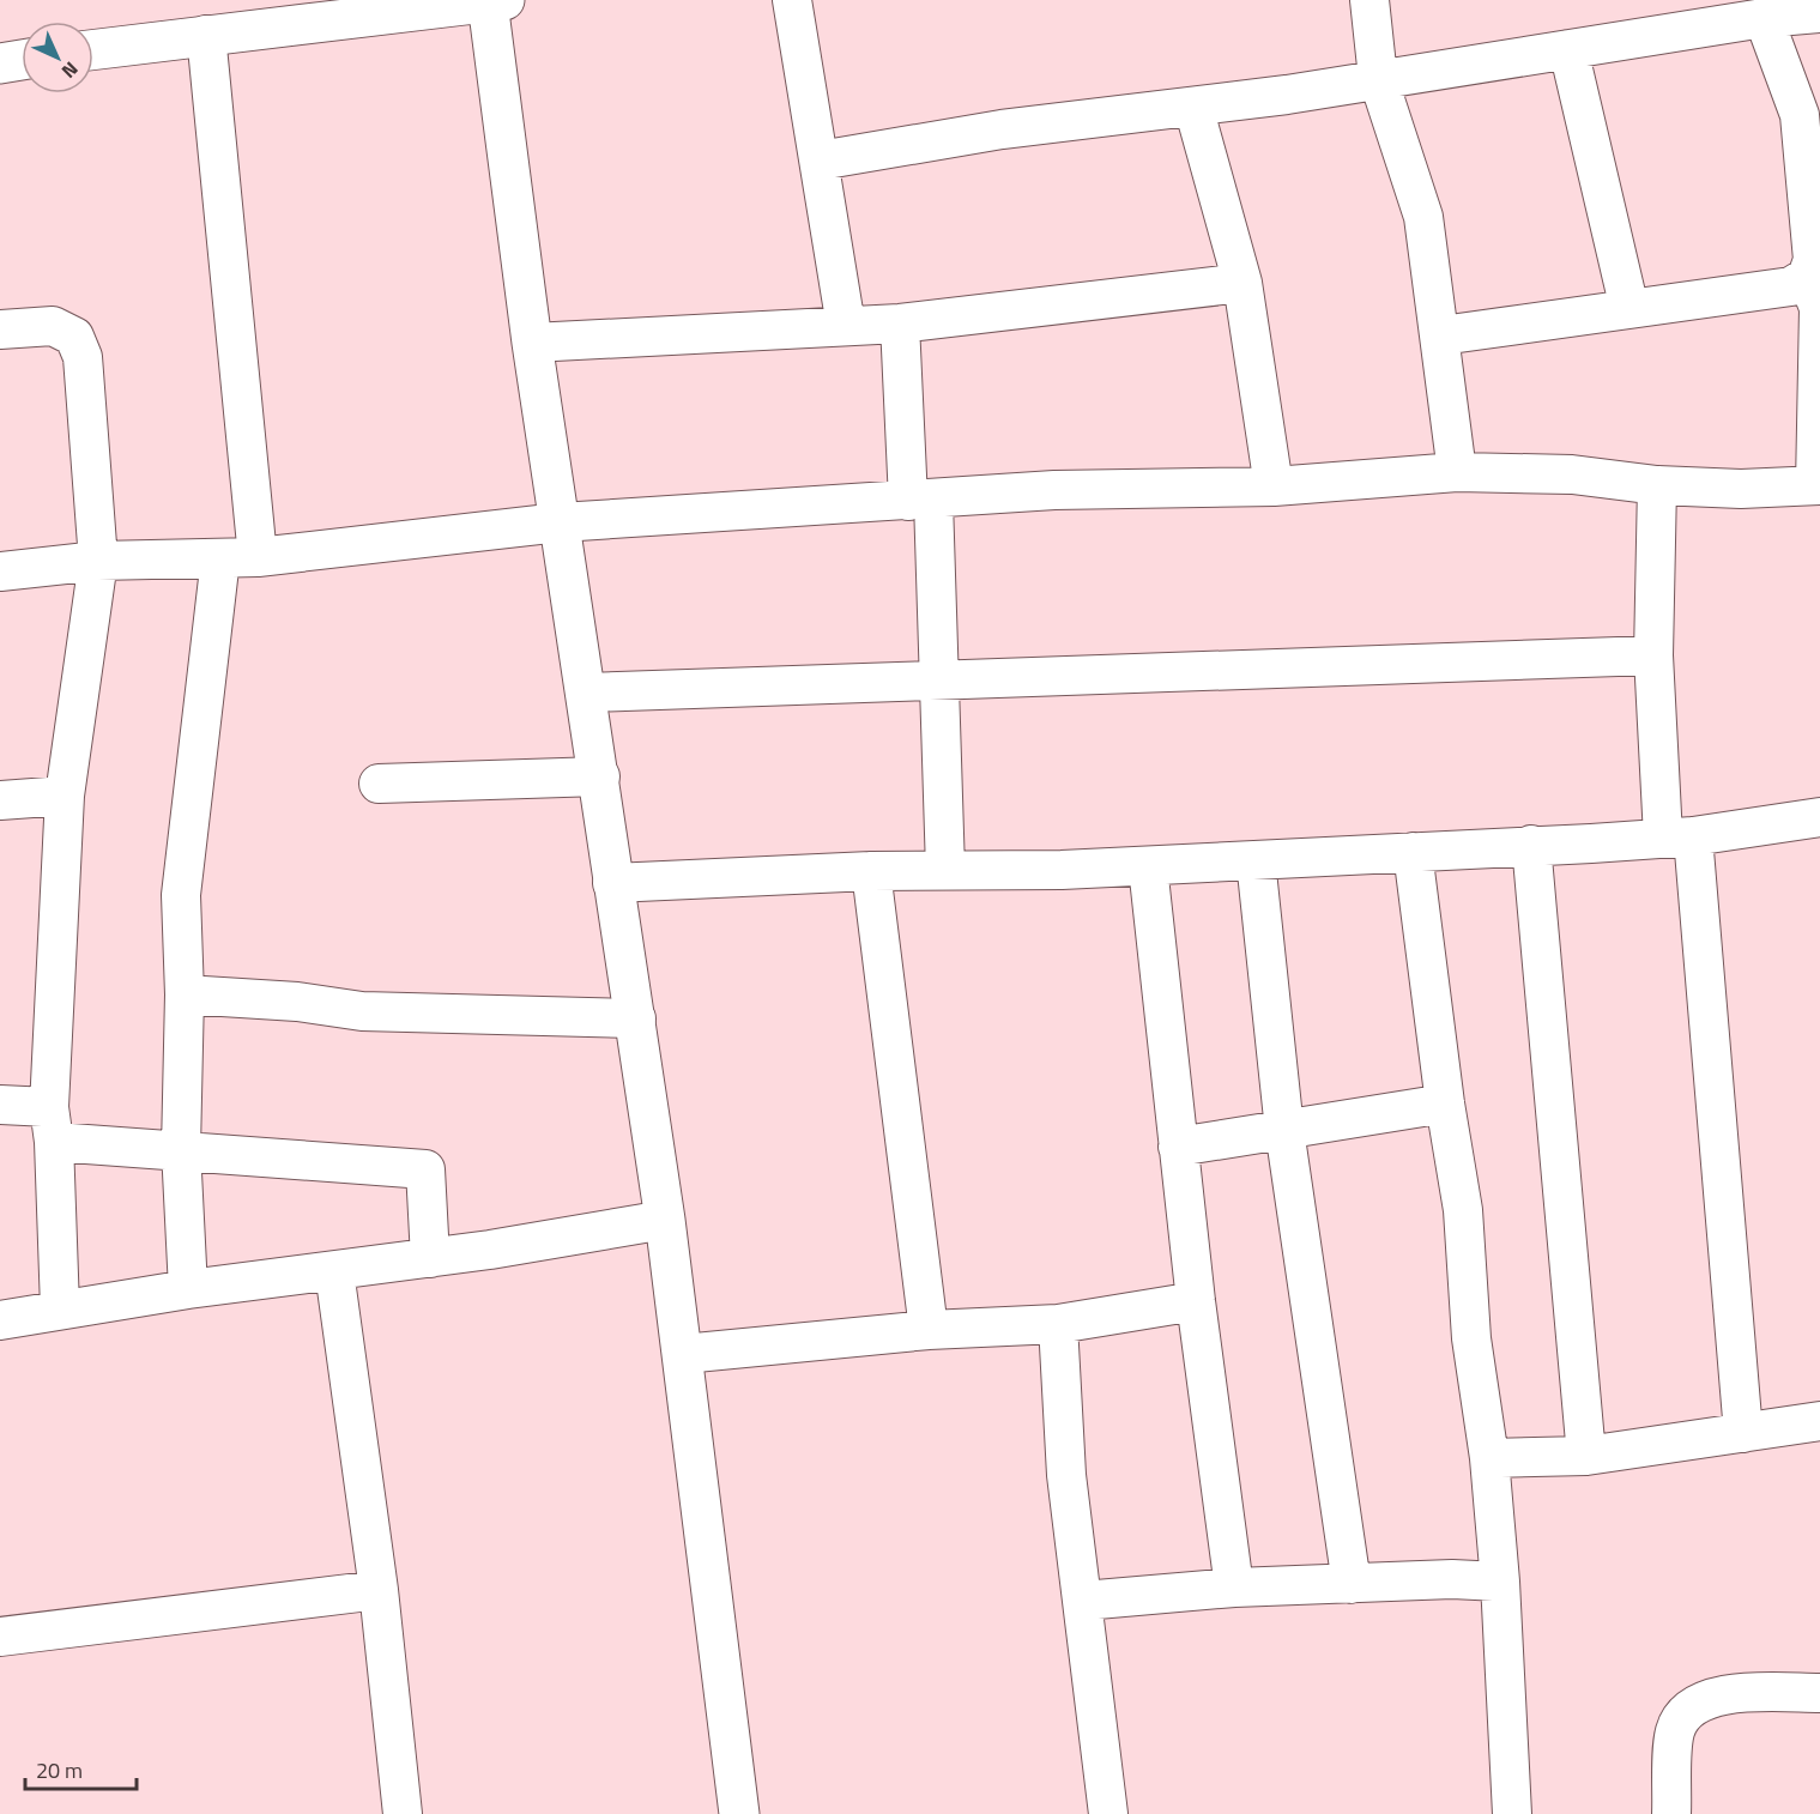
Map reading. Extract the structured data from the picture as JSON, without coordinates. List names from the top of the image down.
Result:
{
  "scale_bar": "20 m",
  "north": "bottom right"
}
